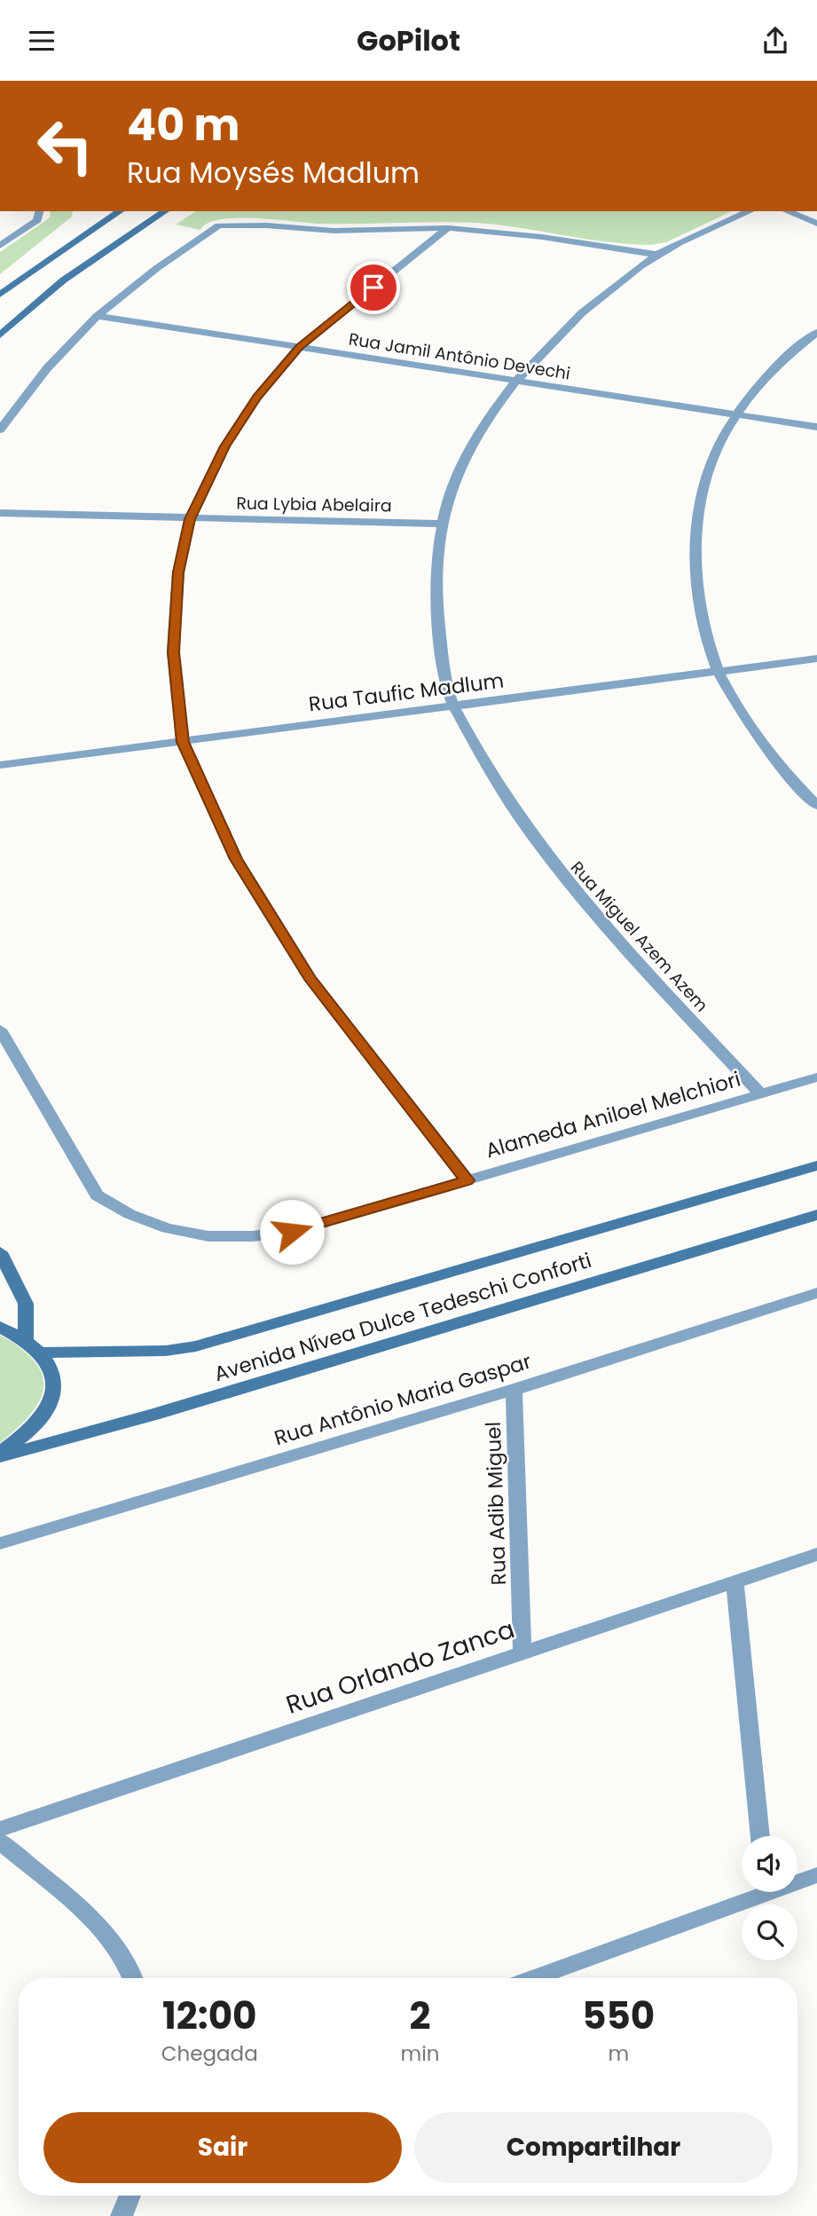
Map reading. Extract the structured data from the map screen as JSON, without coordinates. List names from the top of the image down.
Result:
{
  "streets": {
    "main road": ["Avenida Nívea Dulce Tedeschi Conforti"],
    "street": [
      "Rua Jamil Antônio Devechi",
      "Rua Lybia Abelaira",
      "Rua Taufic Madlum",
      "Rua Miguel Azem Azem",
      "Alameda Aniloel Melchiori",
      "Rua Antônio Maria Gaspar",
      "Rua Adib Miguel",
      "Rua Orlando Zanca"
    ]
  },
  "crossings": [
    ["Rua Jamil Antônio Devechi", "Rua Miguel Azem Azem"],
    ["Rua Lybia Abelaira", "Rua Miguel Azem Azem"],
    ["Rua Taufic Madlum", "Rua Miguel Azem Azem"],
    ["Rua Miguel Azem Azem", "Alameda Aniloel Melchiori"],
    ["Rua Antônio Maria Gaspar", "Rua Adib Miguel"],
    ["Rua Adib Miguel", "Rua Orlando Zanca"]
  ],
  "page": {
    "header": "GoPilot",
    "turn": ["40 m", "Rua Moysés Madlum"],
    "eta": [
      "12:00",
      "Chegada",
      "2",
      "min",
      "550",
      "m"
    ],
    "buttons": ["Sair", "Compartilhar"]
  }
}
